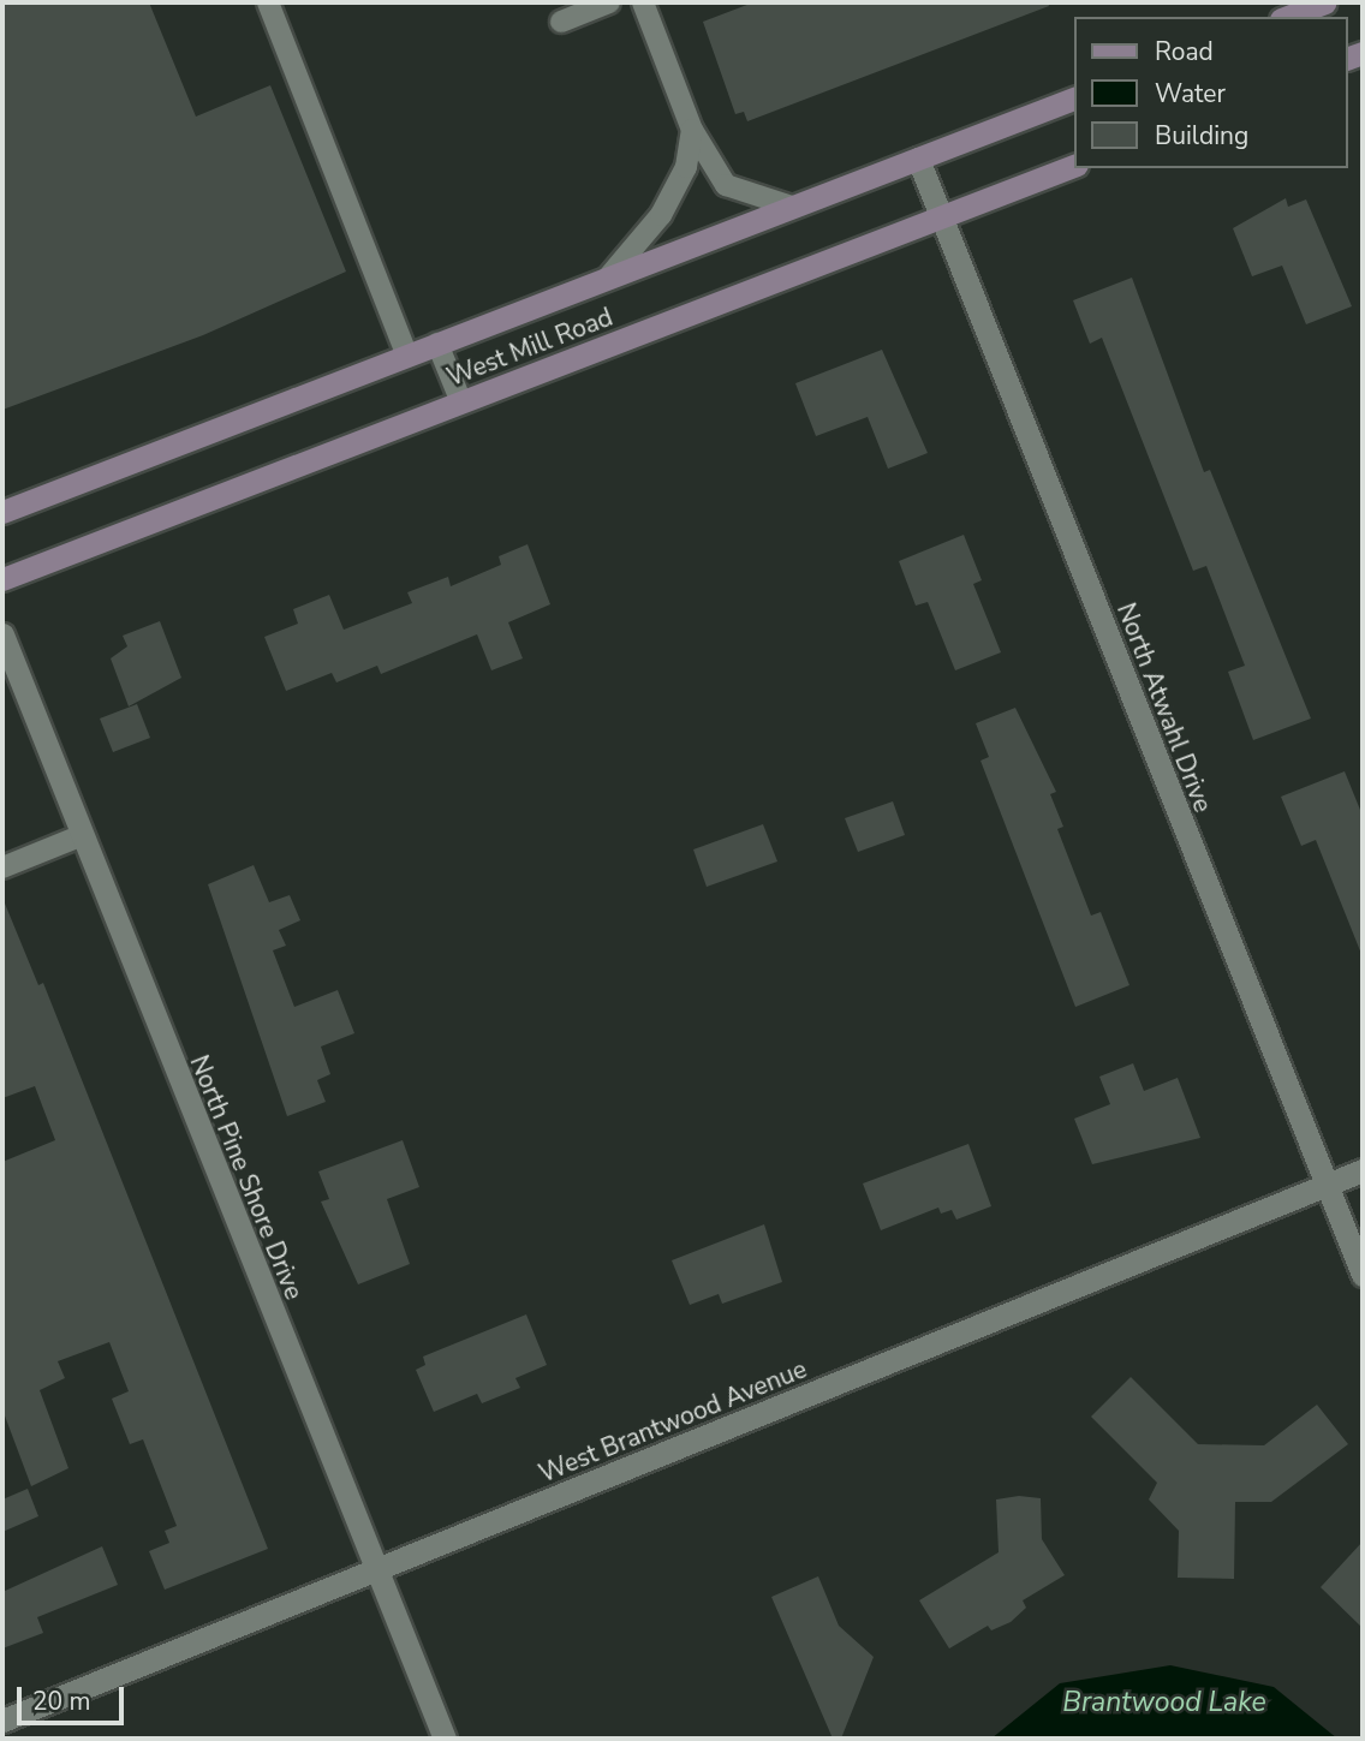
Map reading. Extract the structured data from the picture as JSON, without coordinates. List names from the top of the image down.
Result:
{
  "streets": {
    "main road": ["West Mill Road"],
    "street": ["North Atwahl Drive", "North Pine Shore Drive", "West Brantwood Avenue"]
  },
  "crossings": [
    ["West Mill Road", "North Atwahl Drive"],
    ["North Atwahl Drive", "West Brantwood Avenue"],
    ["North Pine Shore Drive", "West Brantwood Avenue"]
  ],
  "water": ["Brantwood Lake"],
  "legend": ["Road", "Water", "Building"],
  "scale_bar": "20 m"
}
